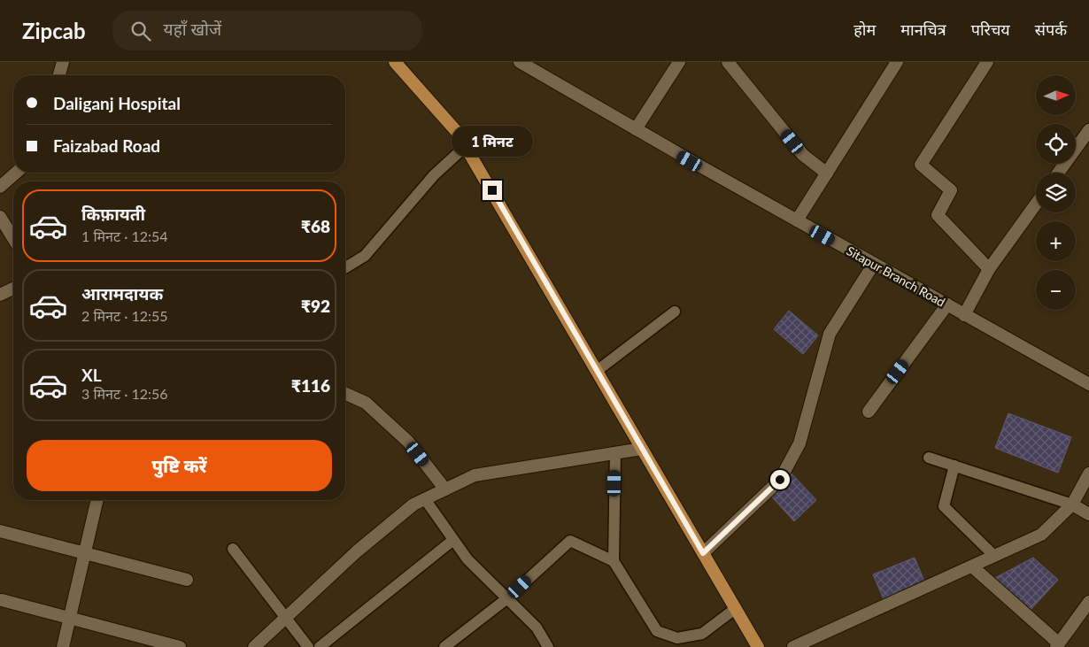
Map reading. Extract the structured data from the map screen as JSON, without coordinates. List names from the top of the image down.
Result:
{
  "streets": {
    "street": ["Sitapur Branch Road"]
  },
  "north": "right",
  "page": {
    "header": "Zipcab",
    "search": "यहाँ खोजें",
    "nav": [
      "होम",
      "मानचित्र",
      "परिचय",
      "संपर्क"
    ],
    "map_buttons": ["+", "−"],
    "banner": ["Daliganj Hospital", "Faizabad Road"],
    "bubble": "1 मिनट",
    "list": [
      {
        "name": "किफ़ायती",
        "note": "1 मिनट · 12:54",
        "value": "₹68"
      },
      {
        "name": "आरामदायक",
        "note": "2 मिनट · 12:55",
        "value": "₹92"
      },
      {
        "name": "XL",
        "note": "3 मिनट · 12:56",
        "value": "₹116"
      }
    ],
    "buttons": "पुष्टि करें"
  }
}
